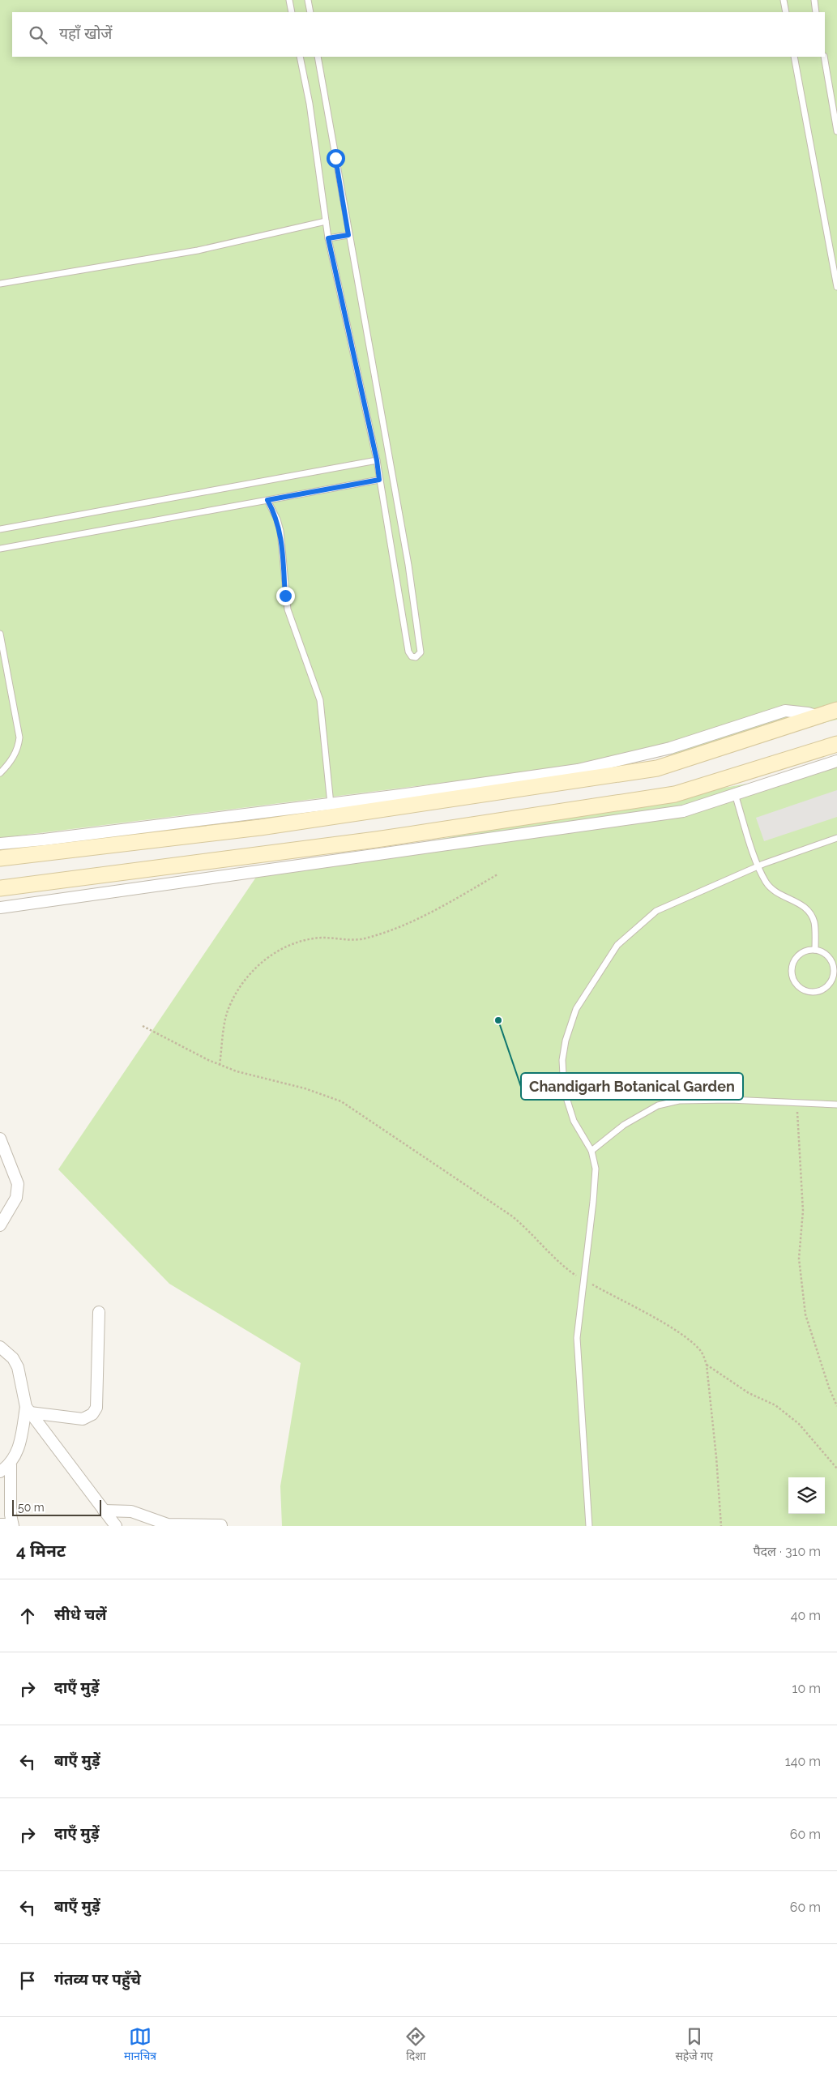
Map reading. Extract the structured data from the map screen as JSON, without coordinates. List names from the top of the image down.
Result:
{
  "places": ["Chandigarh Botanical Garden"],
  "scale_bar": "50 m",
  "page": {
    "search": "यहाँ खोजें",
    "scale": "50 m",
    "heading": ["4 मिनट", "पैदल · 310 m"],
    "list": [
      ["सीधे चलें", "40 m"],
      ["दाएँ मुड़ें", "10 m"],
      ["बाएँ मुड़ें", "140 m"],
      ["दाएँ मुड़ें", "60 m"],
      ["बाएँ मुड़ें", "60 m"],
      "गंतव्य पर पहुँचे"
    ],
    "nav": ["मानचित्र", "दिशा", "सहेजे गए"]
  }
}
